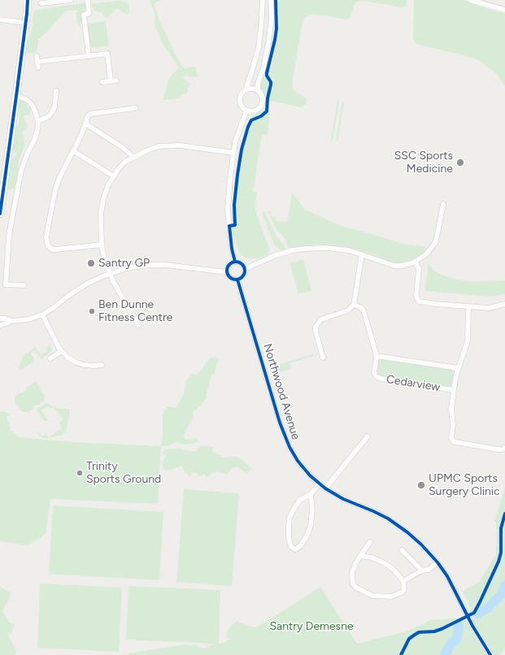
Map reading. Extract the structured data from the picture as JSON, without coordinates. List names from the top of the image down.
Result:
{
  "streets": {
    "street": ["Cedarview", "Northwood Avenue"]
  },
  "parks": ["Santry Demesne"],
  "places": [
    "SSC Sports Medicine",
    "Santry GP",
    "Ben Dunne Fitness Centre",
    "Trinity Sports Ground",
    "UPMC Sports Surgery Clinic"
  ]
}
